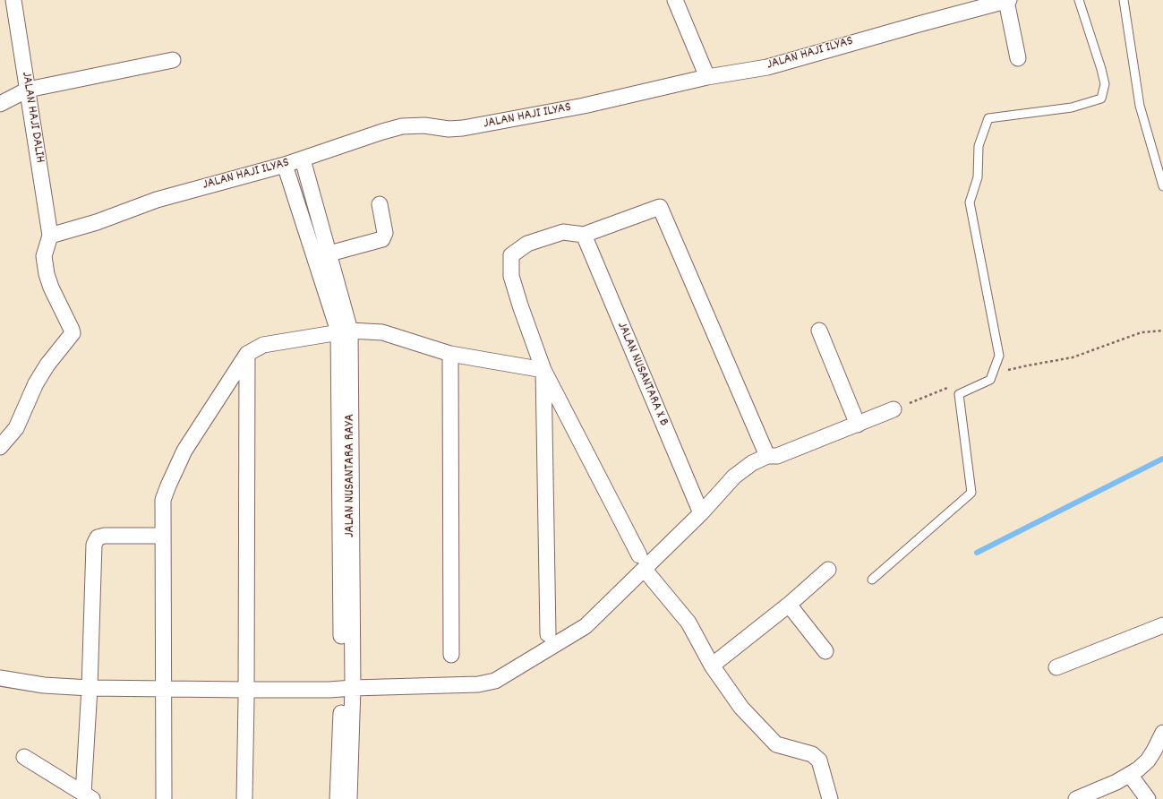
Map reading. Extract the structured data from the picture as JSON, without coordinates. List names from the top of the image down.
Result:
{
  "streets": {
    "street": [
      "JALAN HAJI ILYAS",
      "JALAN HAJI DALIH",
      "JALAN NUSANTARA X B",
      "JALAN NUSANTARA RAYA"
    ]
  },
  "crossings": [
    ["JALAN HAJI ILYAS", "JALAN HAJI DALIH"],
    ["JALAN HAJI ILYAS", "JALAN NUSANTARA RAYA"]
  ]
}
